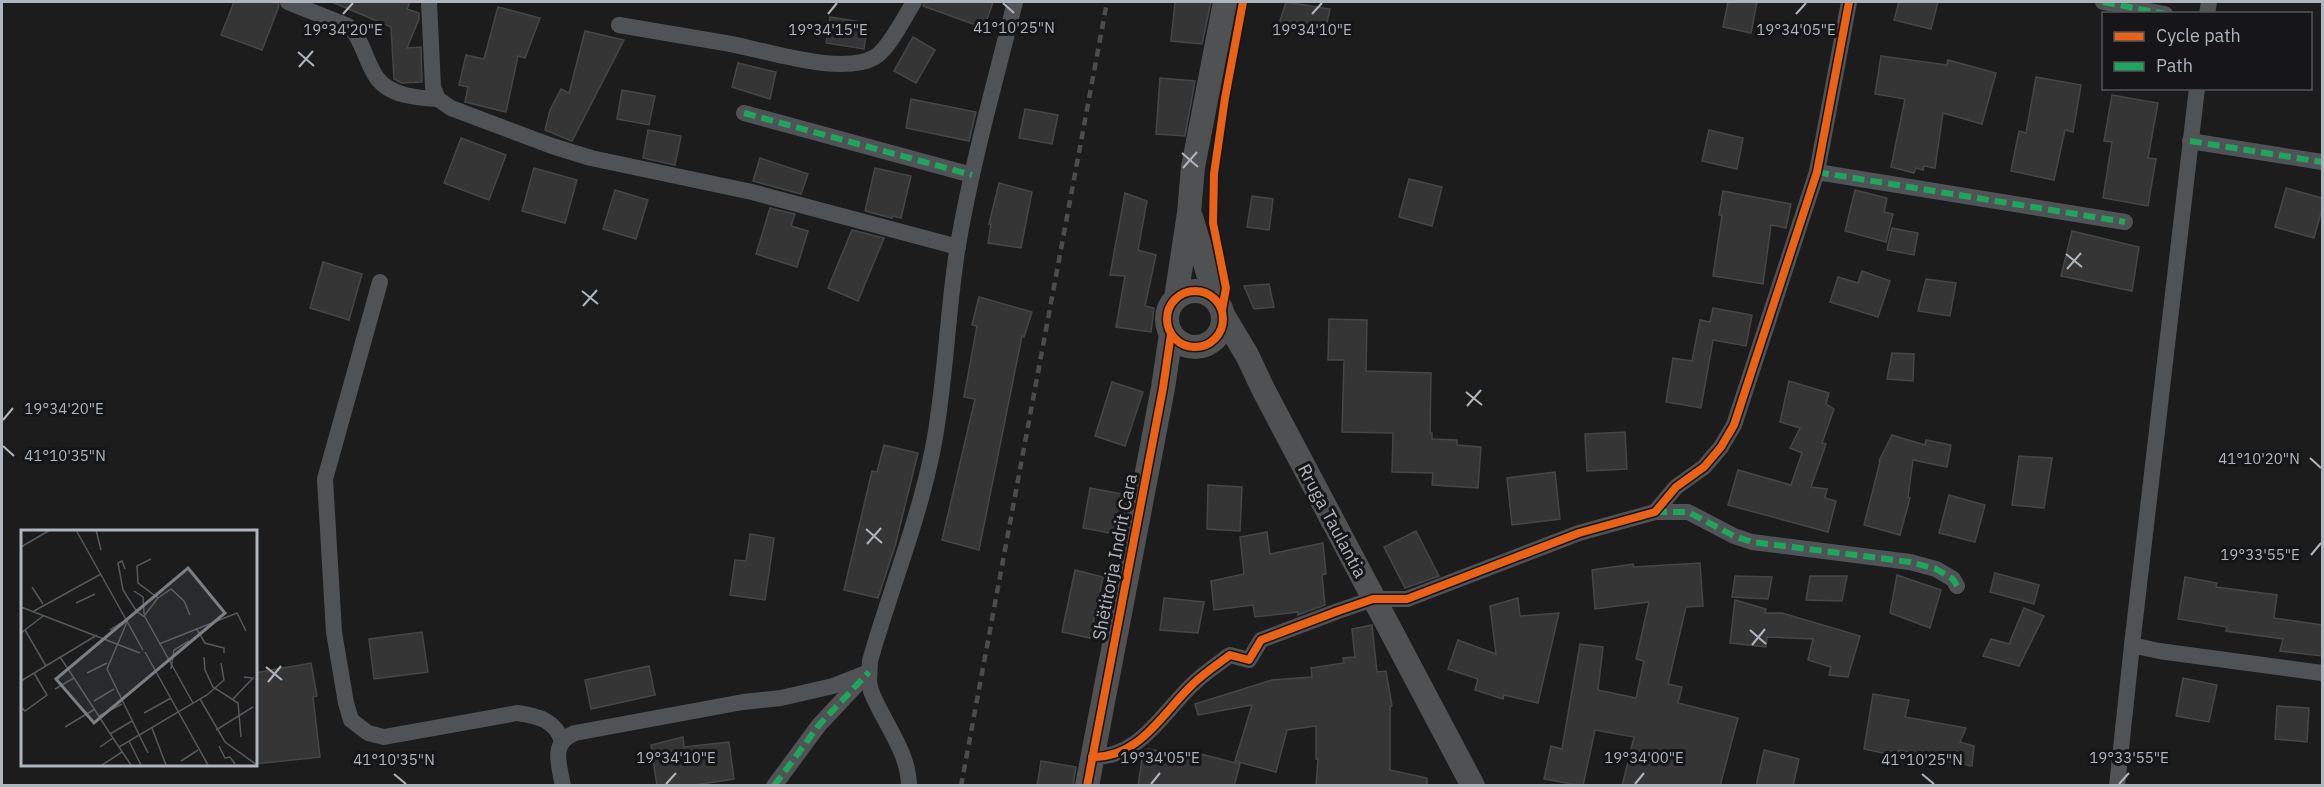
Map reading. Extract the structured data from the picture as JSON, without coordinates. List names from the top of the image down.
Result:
{
  "streets": {
    "main road": ["Rruga Taulantia", "Shëtitorja Indrit Cara"]
  },
  "crossings": [
    ["Rruga Taulantia", "Shëtitorja Indrit Cara"]
  ],
  "legend": ["Cycle path", "Path"],
  "coordinates": [
    "41°10'25\"N",
    "19°34'20\"E",
    "19°34'15\"E",
    "19°34'10\"E",
    "19°34'05\"E",
    "41°10'35\"N",
    "41°10'20\"N",
    "19°33'55\"E",
    "19°34'00\"E"
  ]
}
